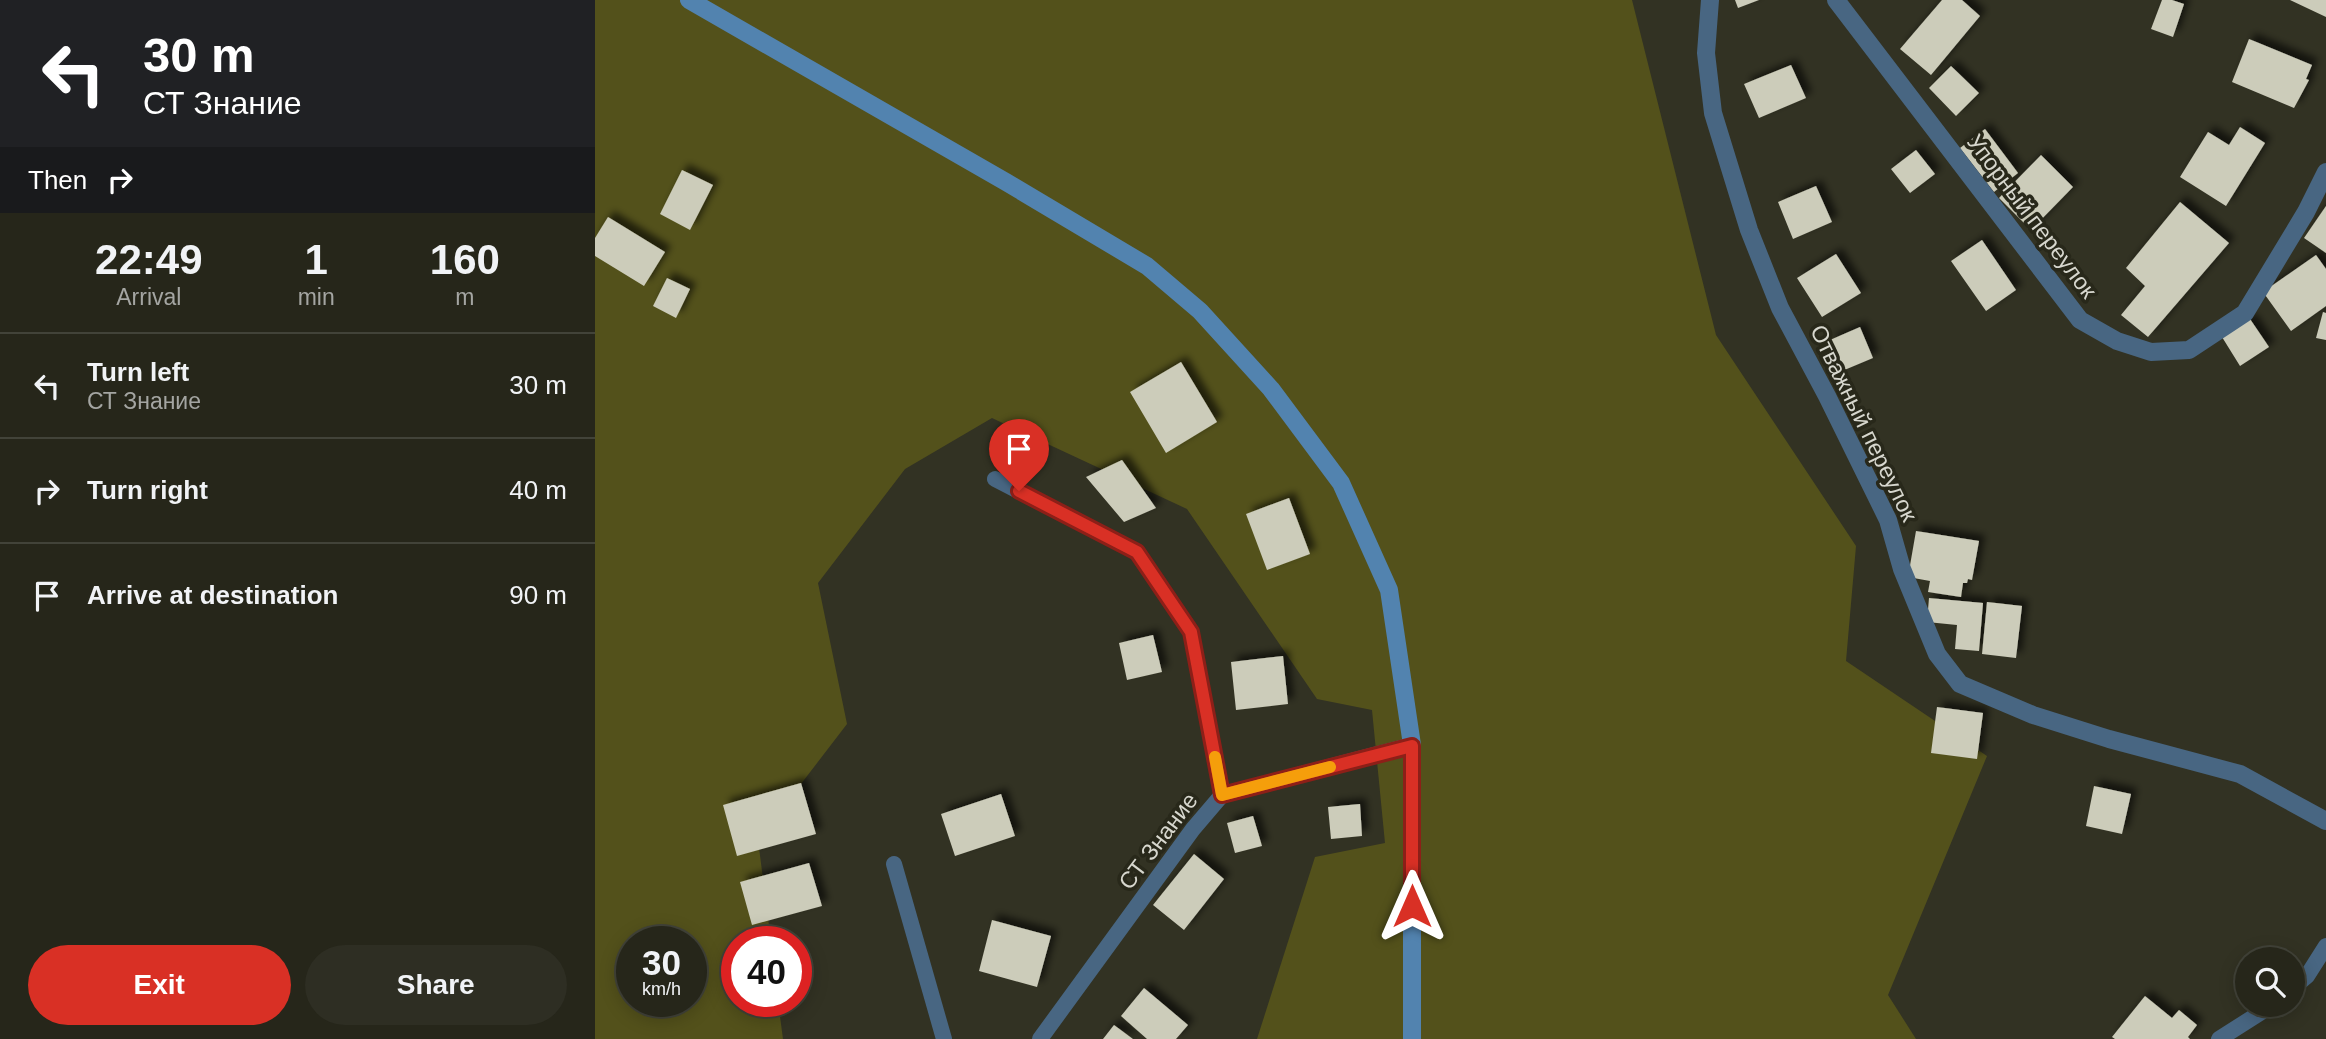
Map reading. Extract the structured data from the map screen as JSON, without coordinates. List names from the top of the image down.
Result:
{
  "streets": {
    "street": ["Упорный переулок", "Отважный переулок"],
    "lane": ["СТ Знание"]
  },
  "page": {
    "turn": ["30 m", "СТ Знание"],
    "then": "Then",
    "eta": [
      "22:49",
      "Arrival",
      "1",
      "min",
      "160",
      "m"
    ],
    "list": [
      {
        "name": "Turn left",
        "note": "СТ Знание",
        "value": "30 m"
      },
      {
        "name": "Turn right",
        "value": "40 m"
      },
      {
        "name": "Arrive at destination",
        "value": "90 m"
      }
    ],
    "speed": "30 km/h",
    "limit": "40",
    "buttons": ["Exit", "Share"]
  }
}
